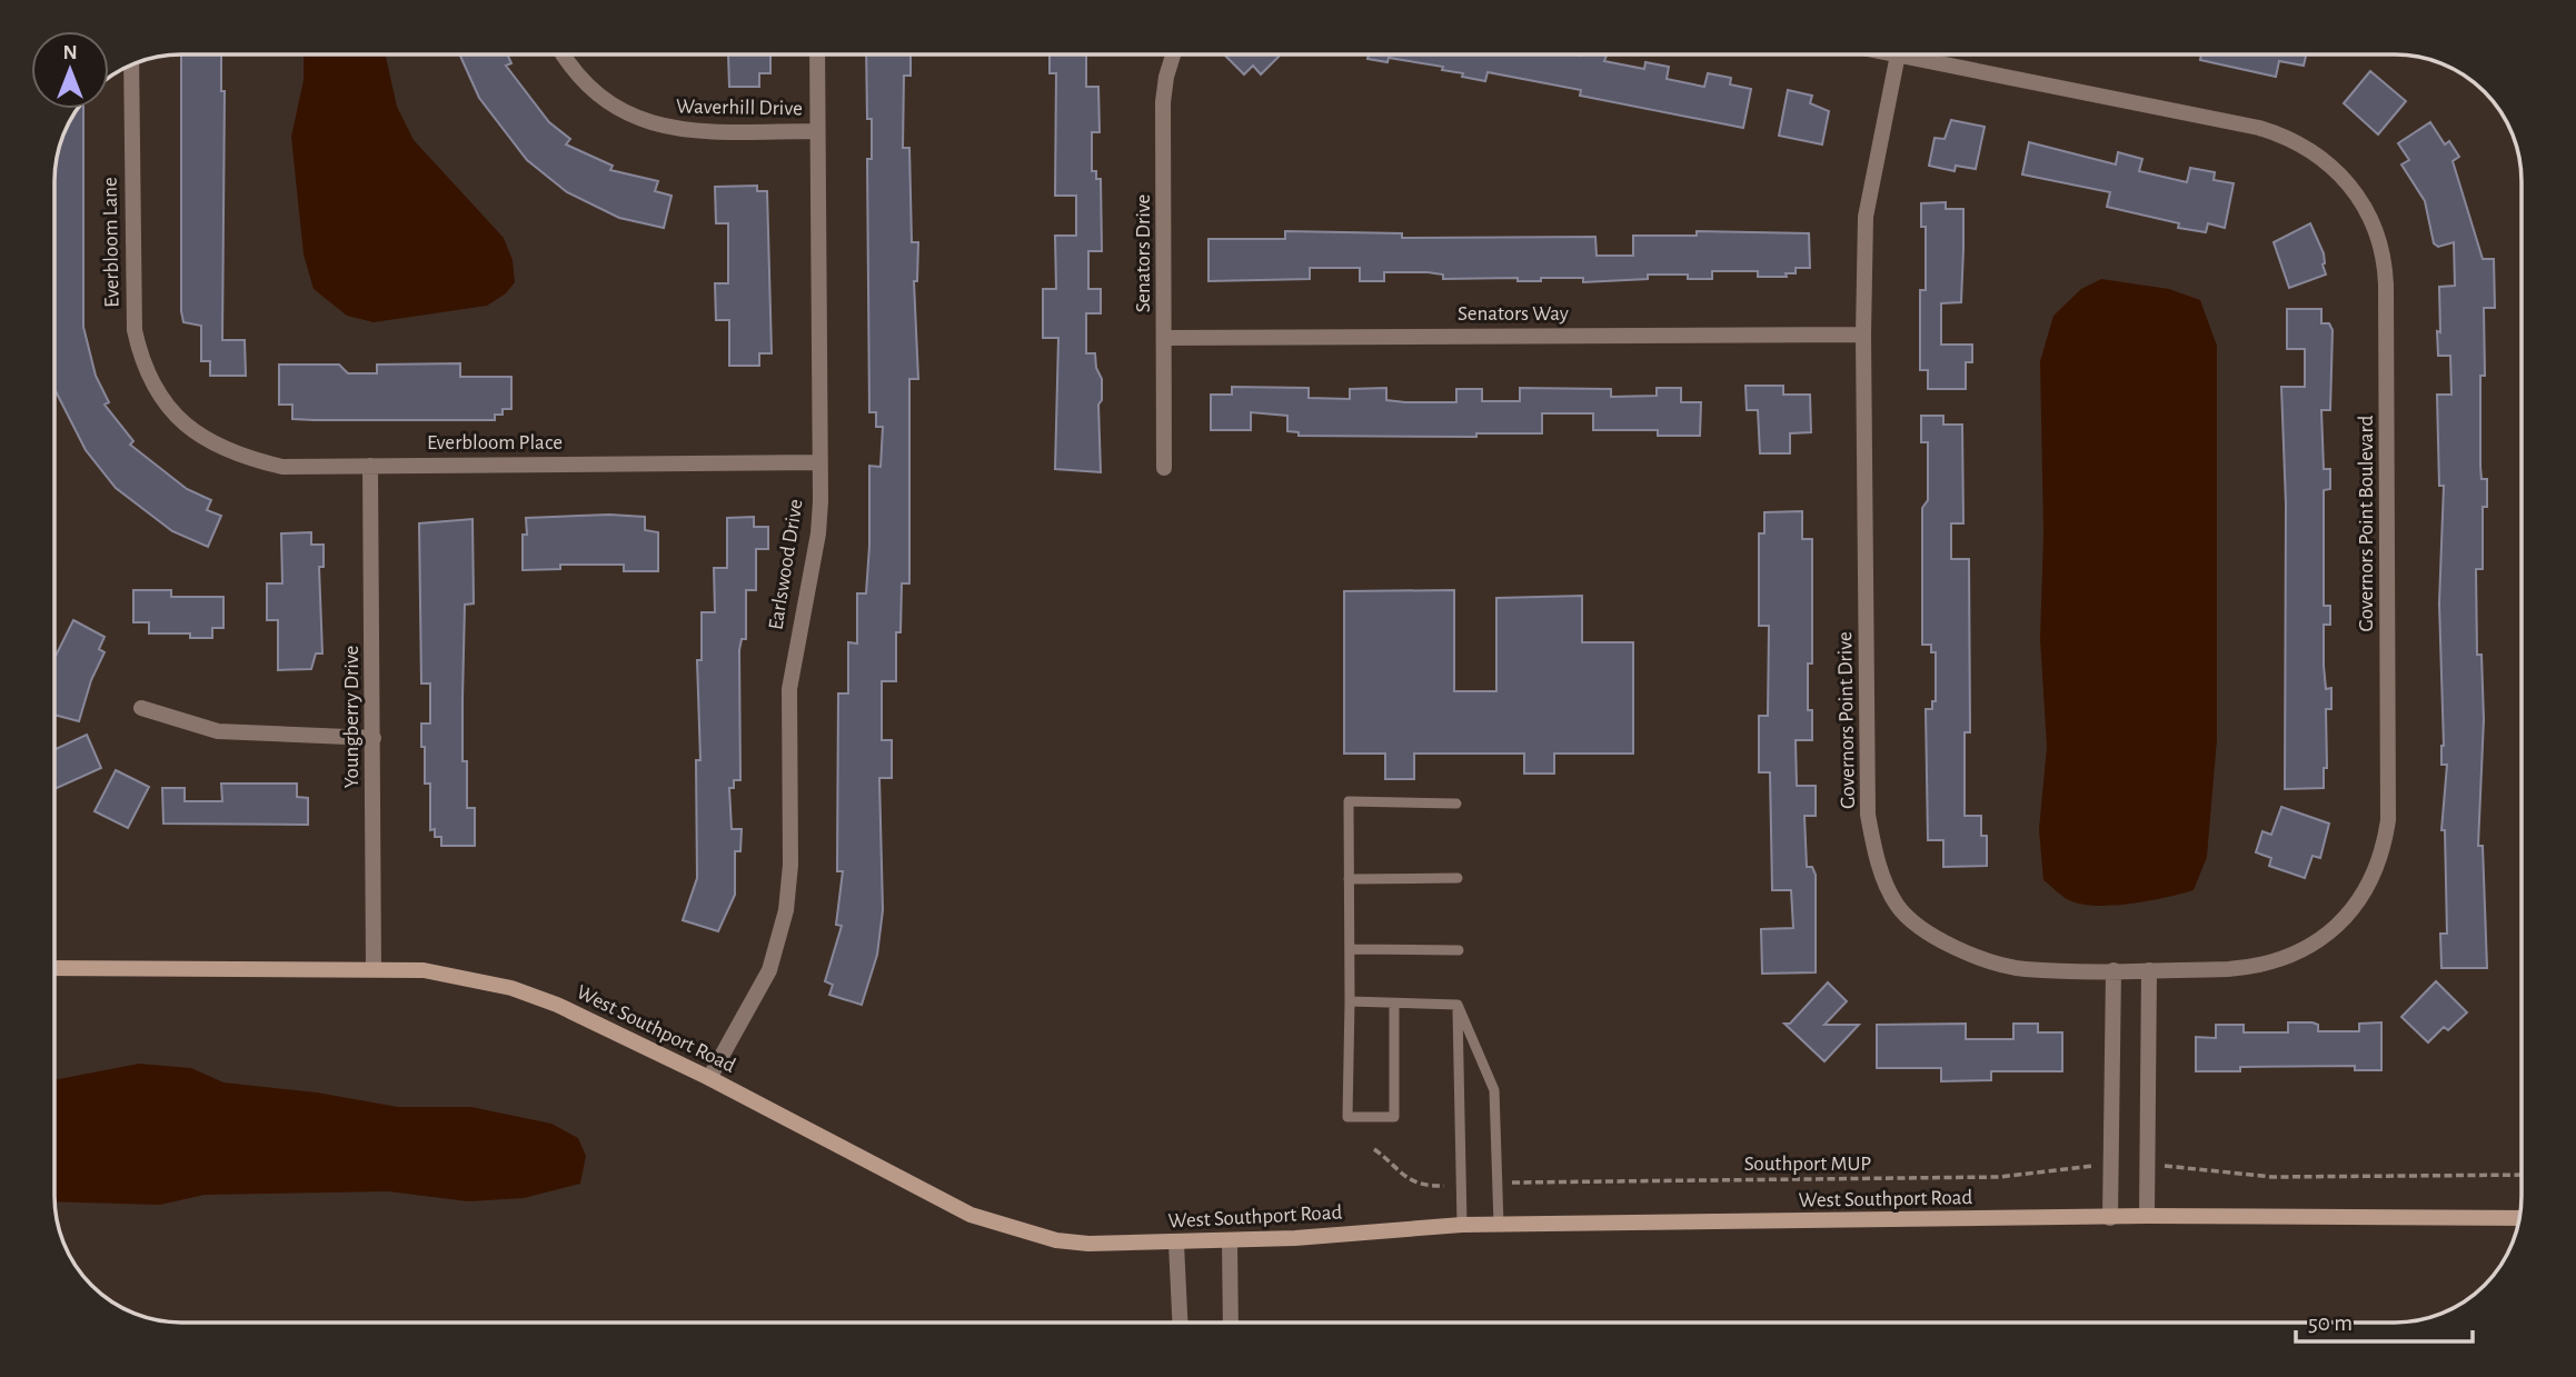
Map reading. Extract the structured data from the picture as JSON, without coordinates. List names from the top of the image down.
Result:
{
  "streets": {
    "main road": ["West Southport Road"],
    "street": [
      "Waverhill Drive",
      "Everbloom Lane",
      "Senators Drive",
      "Senators Way",
      "Everbloom Place",
      "Governors Point Boulevard",
      "Earlswood Drive",
      "Youngberry Drive",
      "Governors Point Drive"
    ],
    "path": ["Southport MUP"]
  },
  "crossings": [
    ["Waverhill Drive", "Earlswood Drive"],
    ["Everbloom Lane", "Everbloom Place"],
    ["Senators Drive", "Senators Way"],
    ["Senators Way", "Governors Point Drive"],
    ["Everbloom Place", "Earlswood Drive"],
    ["Everbloom Place", "Youngberry Drive"],
    ["Governors Point Boulevard", "Governors Point Drive"],
    ["Earlswood Drive", "West Southport Road"],
    ["Youngberry Drive", "West Southport Road"]
  ],
  "scale_bar": "50 m",
  "north": "top"
}
